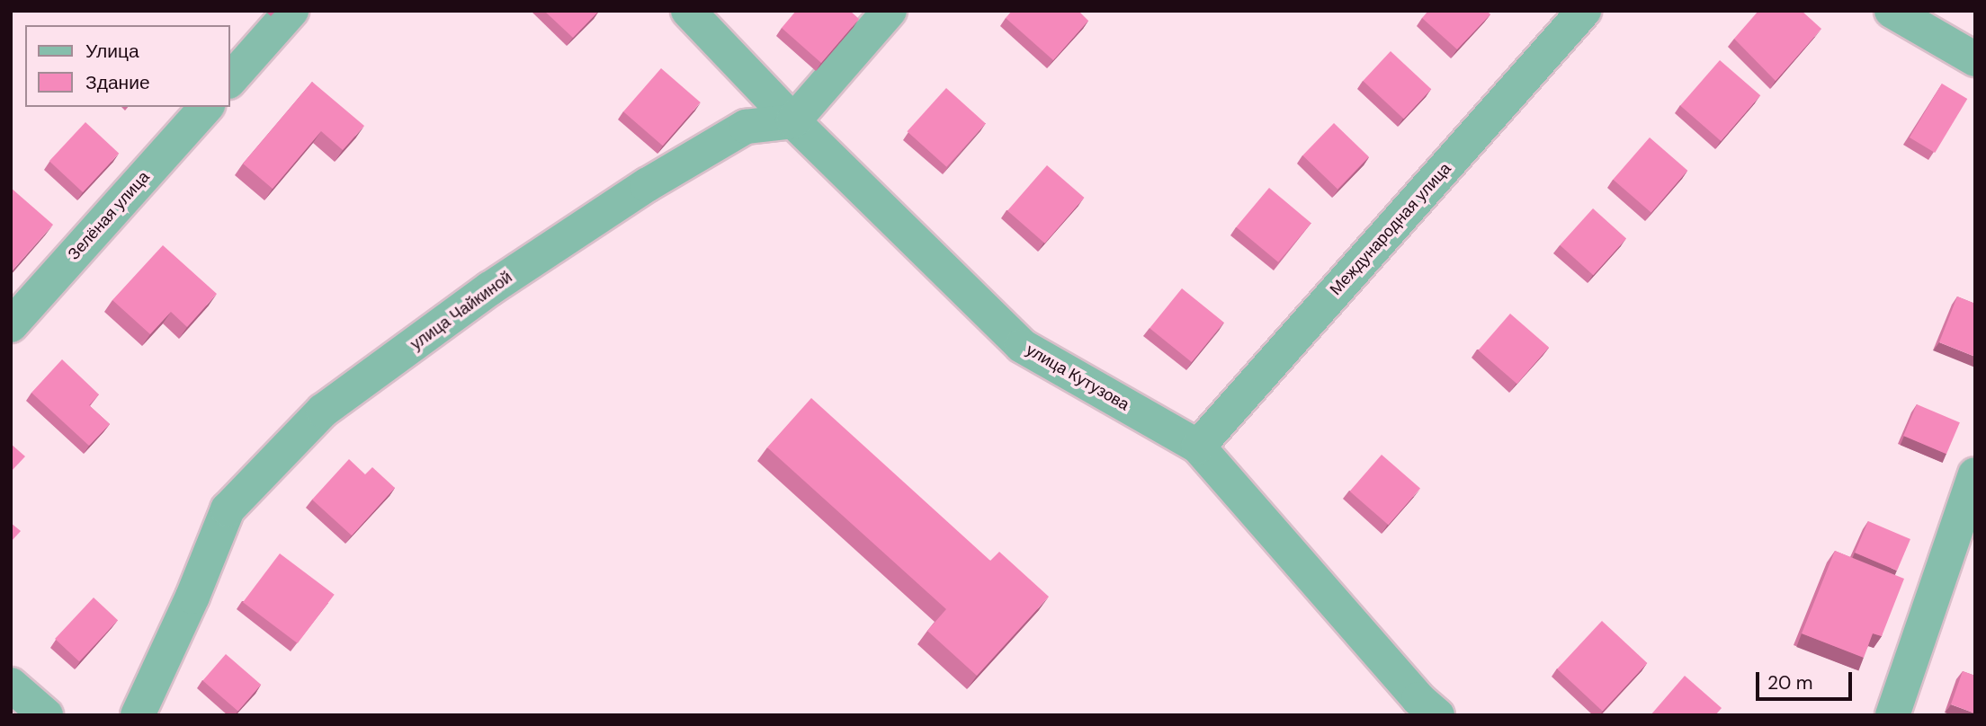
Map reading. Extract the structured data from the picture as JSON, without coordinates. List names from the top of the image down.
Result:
{
  "streets": {
    "street": [
      "Зелёная улица",
      "Международная улица",
      "улица Чайкиной",
      "улица Кутузова"
    ]
  },
  "crossings": [
    ["Международная улица", "улица Кутузова"],
    ["улица Чайкиной", "улица Кутузова"]
  ],
  "legend": ["Улица", "Здание"],
  "scale_bar": "20 m"
}
